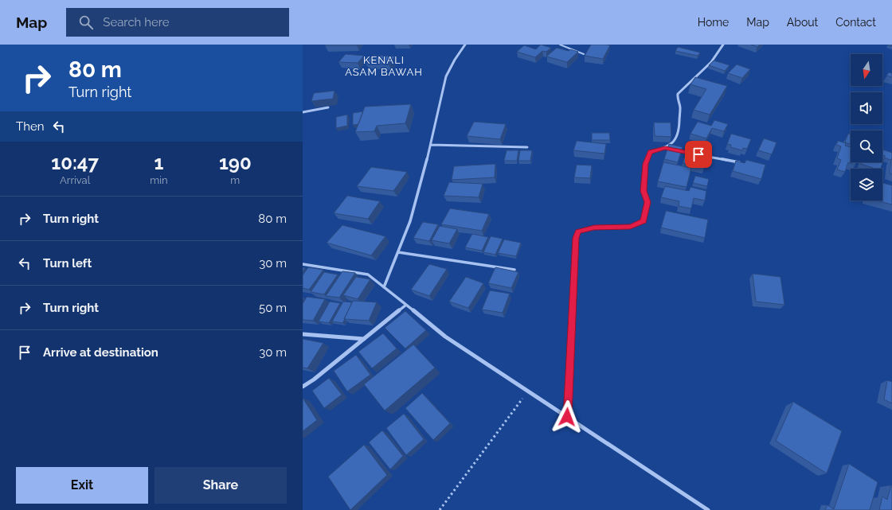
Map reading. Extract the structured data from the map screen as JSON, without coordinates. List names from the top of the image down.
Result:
{
  "districts": ["KENALI ASAM BAWAH"],
  "north": "bottom",
  "page": {
    "header": "Map",
    "search": "Search here",
    "nav": [
      "Home",
      "Map",
      "About",
      "Contact"
    ],
    "turn": ["80 m", "Turn right"],
    "then": "Then",
    "eta": [
      "10:47",
      "Arrival",
      "1",
      "min",
      "190",
      "m"
    ],
    "list": [
      {
        "name": "Turn right",
        "value": "80 m"
      },
      {
        "name": "Turn left",
        "value": "30 m"
      },
      {
        "name": "Turn right",
        "value": "50 m"
      },
      {
        "name": "Arrive at destination",
        "value": "30 m"
      }
    ],
    "buttons": ["Exit", "Share"]
  }
}
